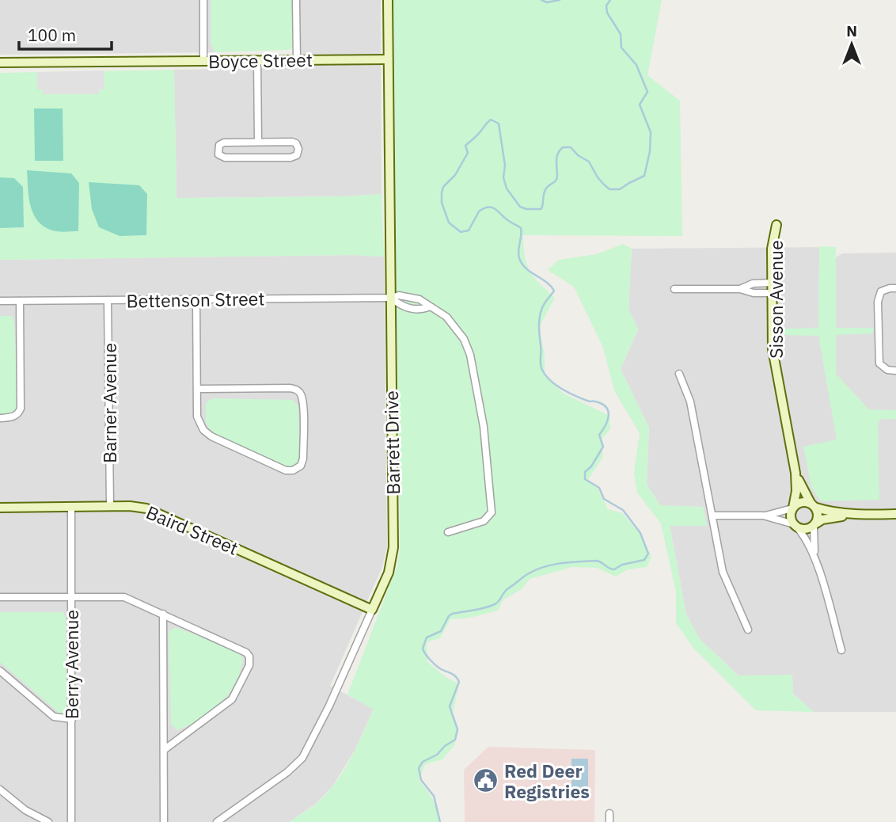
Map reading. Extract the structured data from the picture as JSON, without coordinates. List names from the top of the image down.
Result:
{
  "streets": {
    "street": [
      "Boyce Street",
      "Bettenson Street",
      "Sisson Avenue",
      "Barner Avenue",
      "Barrett Drive",
      "Baird Street",
      "Berry Avenue"
    ]
  },
  "crossings": [
    ["Boyce Street", "Barrett Drive"],
    ["Bettenson Street", "Barner Avenue"],
    ["Bettenson Street", "Barrett Drive"],
    ["Barner Avenue", "Baird Street"],
    ["Barrett Drive", "Baird Street"],
    ["Baird Street", "Berry Avenue"]
  ],
  "places": {
    "public building": ["Red Deer Registries"]
  },
  "scale_bar": "100 m",
  "north": "top"
}
